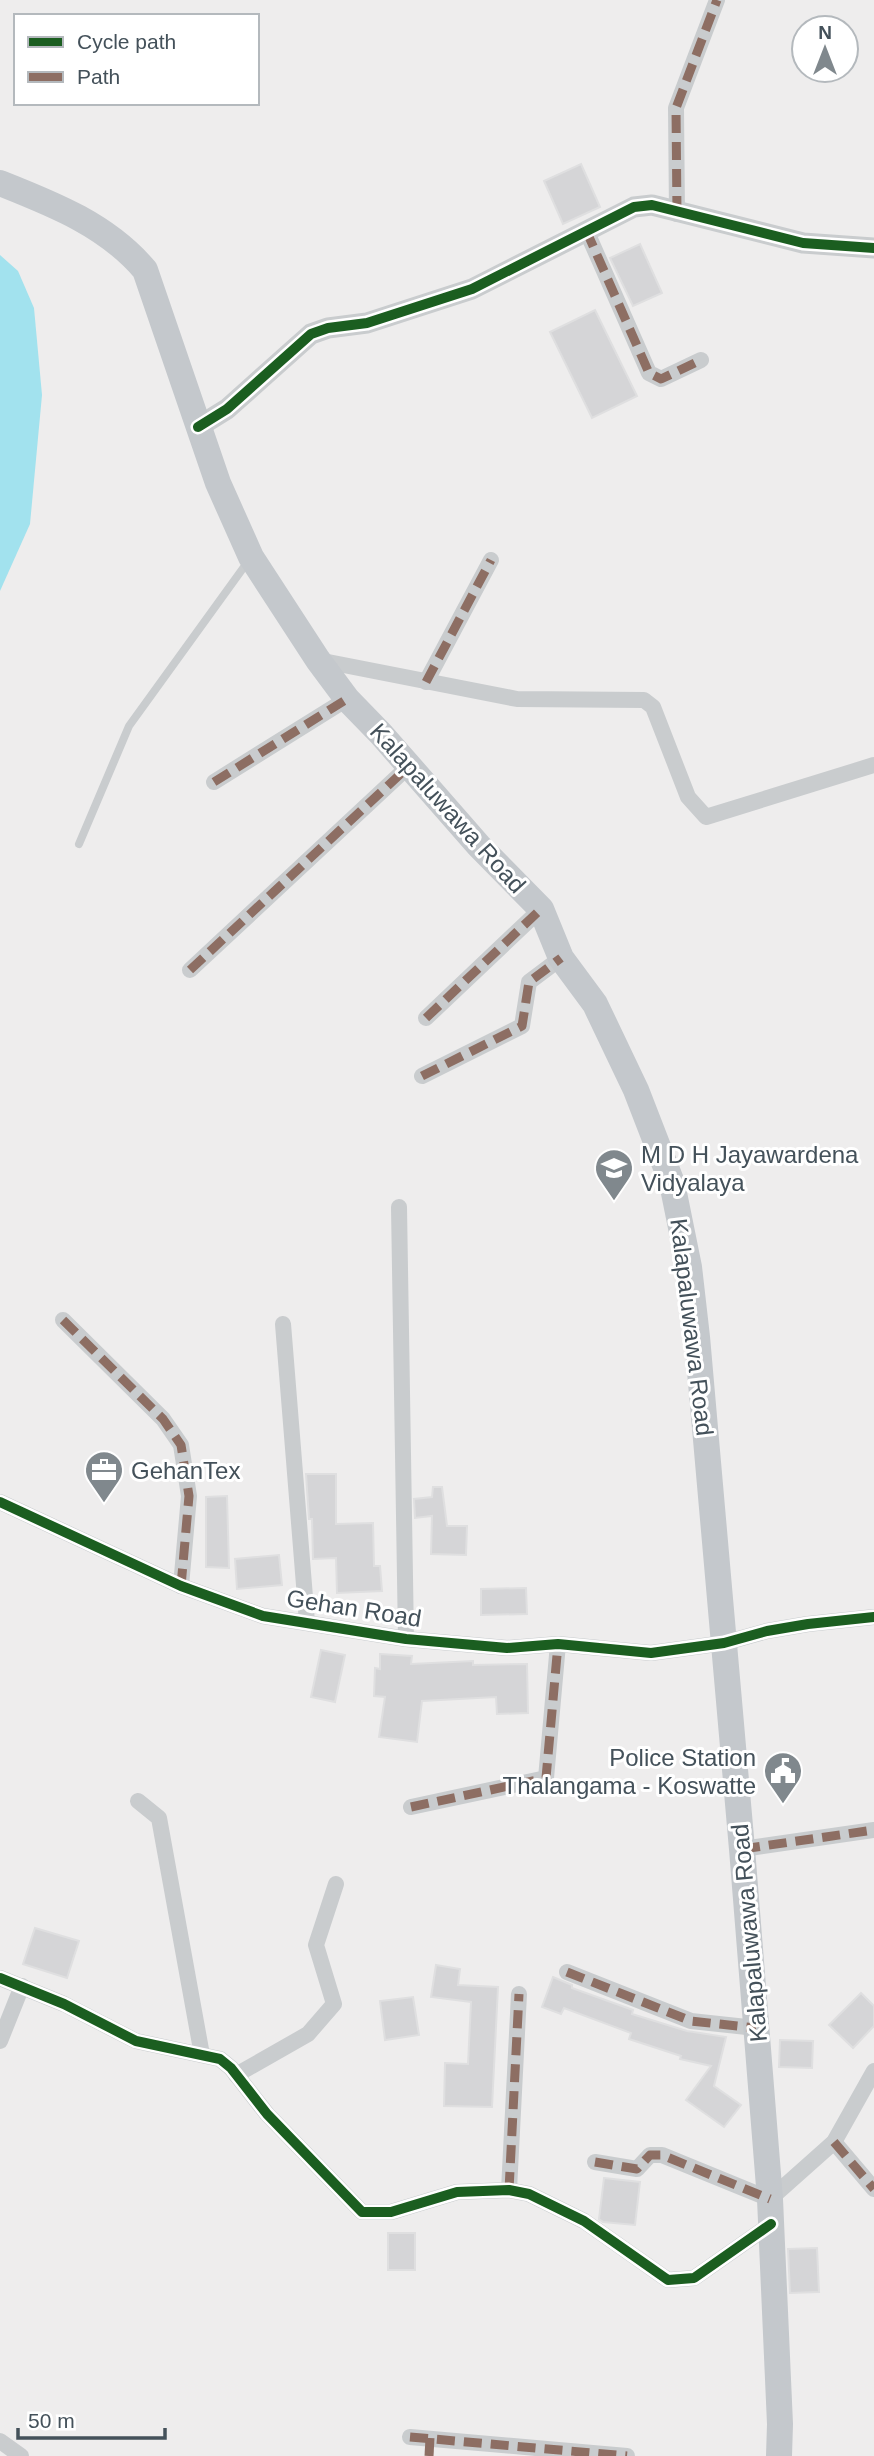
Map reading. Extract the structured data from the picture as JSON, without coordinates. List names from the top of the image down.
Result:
{
  "streets": {
    "main road": ["Kalapaluwawa Road"],
    "street": ["Gehan Road"]
  },
  "crossings": [
    ["Kalapaluwawa Road", "Gehan Road"]
  ],
  "places": {
    "school or university": ["M D H Jayawardena Vidyalaya"],
    "office": ["GehanTex"],
    "public building": ["Police Station Thalangama - Koswatte"]
  },
  "legend": ["Cycle path", "Path"],
  "scale_bar": "50 m",
  "north": "top"
}
